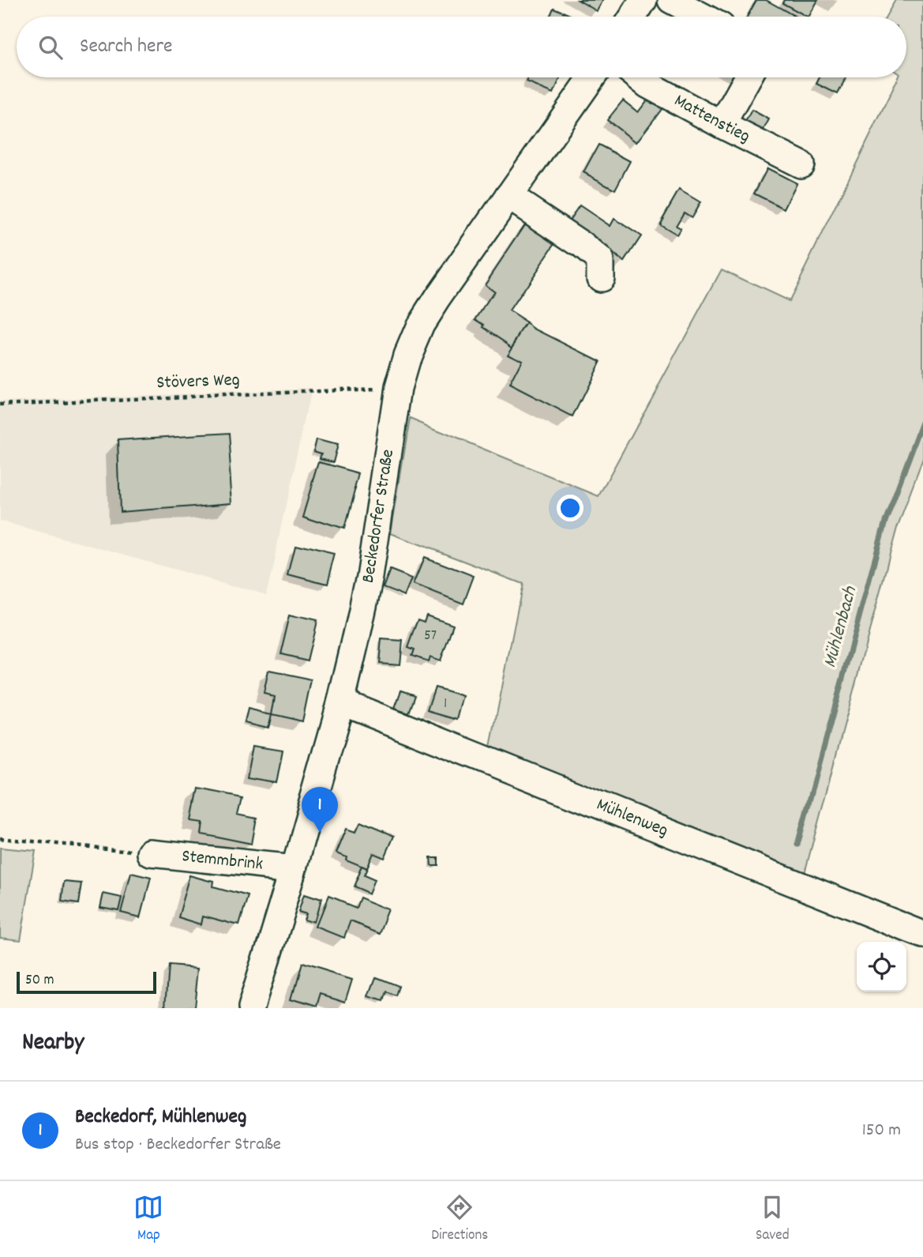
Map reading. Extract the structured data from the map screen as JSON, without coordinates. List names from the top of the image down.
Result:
{
  "streets": {
    "street": [
      "Mattenstieg",
      "Beckedorfer Straße",
      "Mühlenweg",
      "Stemmbrink"
    ],
    "path": ["Stövers Weg"]
  },
  "crossings": [
    ["Stövers Weg", "Beckedorfer Straße"],
    ["Beckedorfer Straße", "Mühlenweg"],
    ["Beckedorfer Straße", "Stemmbrink"]
  ],
  "water": ["Mühlenbach"],
  "house_numbers": ["57", "1"],
  "scale_bar": "50 m",
  "page": {
    "search": "Search here",
    "pins": "1",
    "scale": "50 m",
    "heading": "Nearby",
    "list": [
      {
        "mark": "1",
        "name": "Beckedorf, Mühlenweg",
        "note": "Bus stop · Beckedorfer Straße",
        "value": "150 m"
      }
    ],
    "nav": ["Map", "Directions", "Saved"]
  }
}
